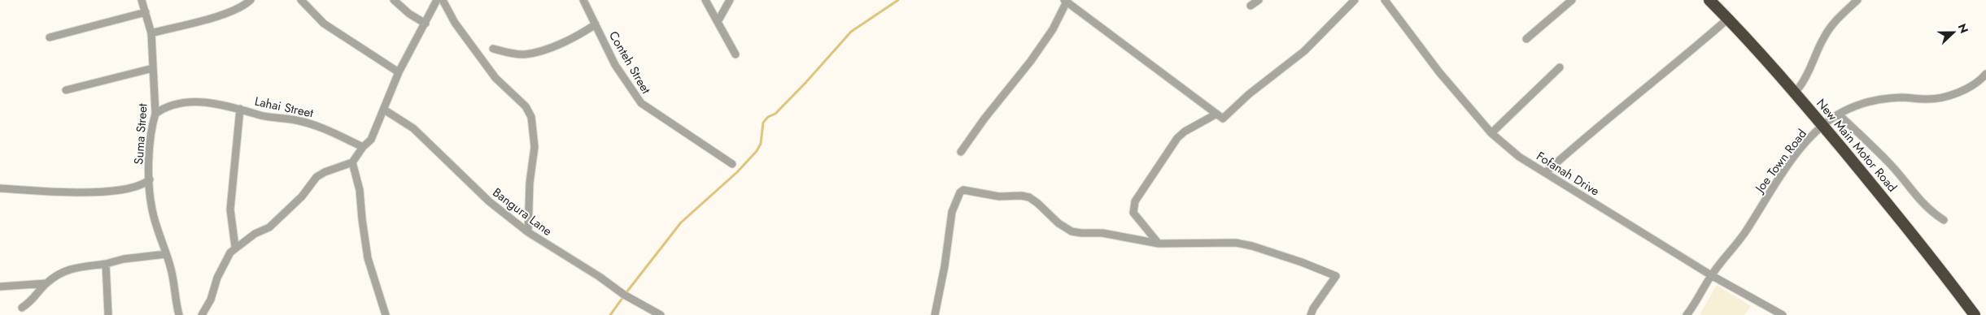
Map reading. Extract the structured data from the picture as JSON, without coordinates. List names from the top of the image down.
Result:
{
  "streets": {
    "highway": ["New Main Motor Road"],
    "street": [
      "Conteh Street",
      "Lahai Street",
      "Suma Street",
      "Joe Town Road",
      "Fofanah Drive",
      "Bangura Lane"
    ]
  },
  "crossings": [
    ["Lahai Street", "Suma Street"],
    ["New Main Motor Road", "Joe Town Road"],
    ["Joe Town Road", "Fofanah Drive"]
  ],
  "north": "right"
}
